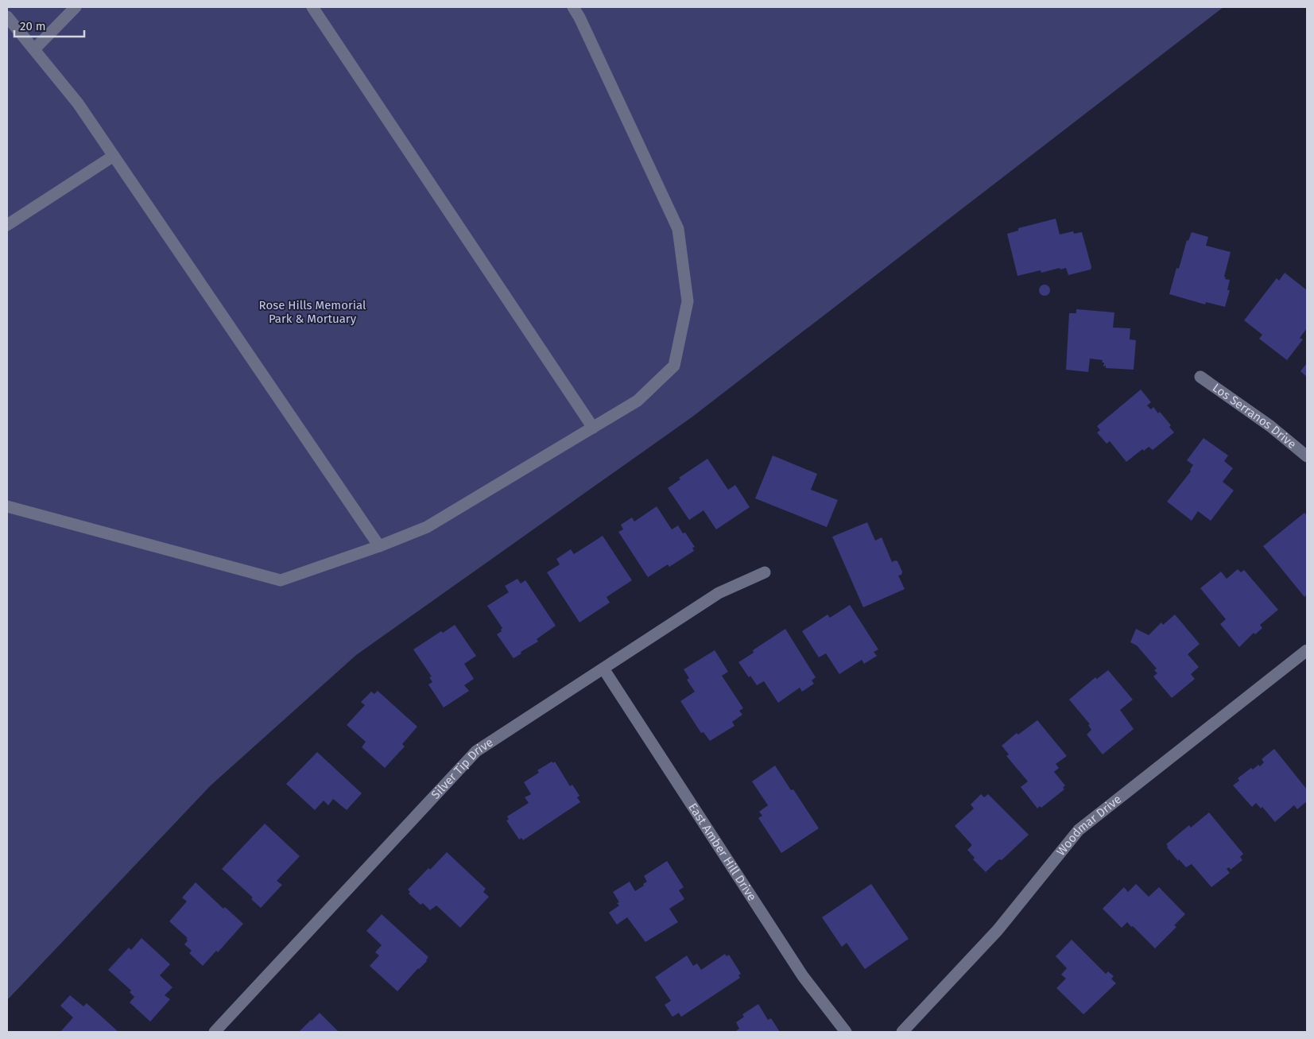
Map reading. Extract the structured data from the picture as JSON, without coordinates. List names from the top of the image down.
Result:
{
  "streets": {
    "street": [
      "Los Serranos Drive",
      "Silver Tip Drive",
      "Woodmar Drive",
      "East Amber Hill Drive"
    ]
  },
  "crossings": [
    ["Silver Tip Drive", "East Amber Hill Drive"]
  ],
  "parks": ["Rose Hills Memorial Park & Mortuary"],
  "scale_bar": "20 m"
}
